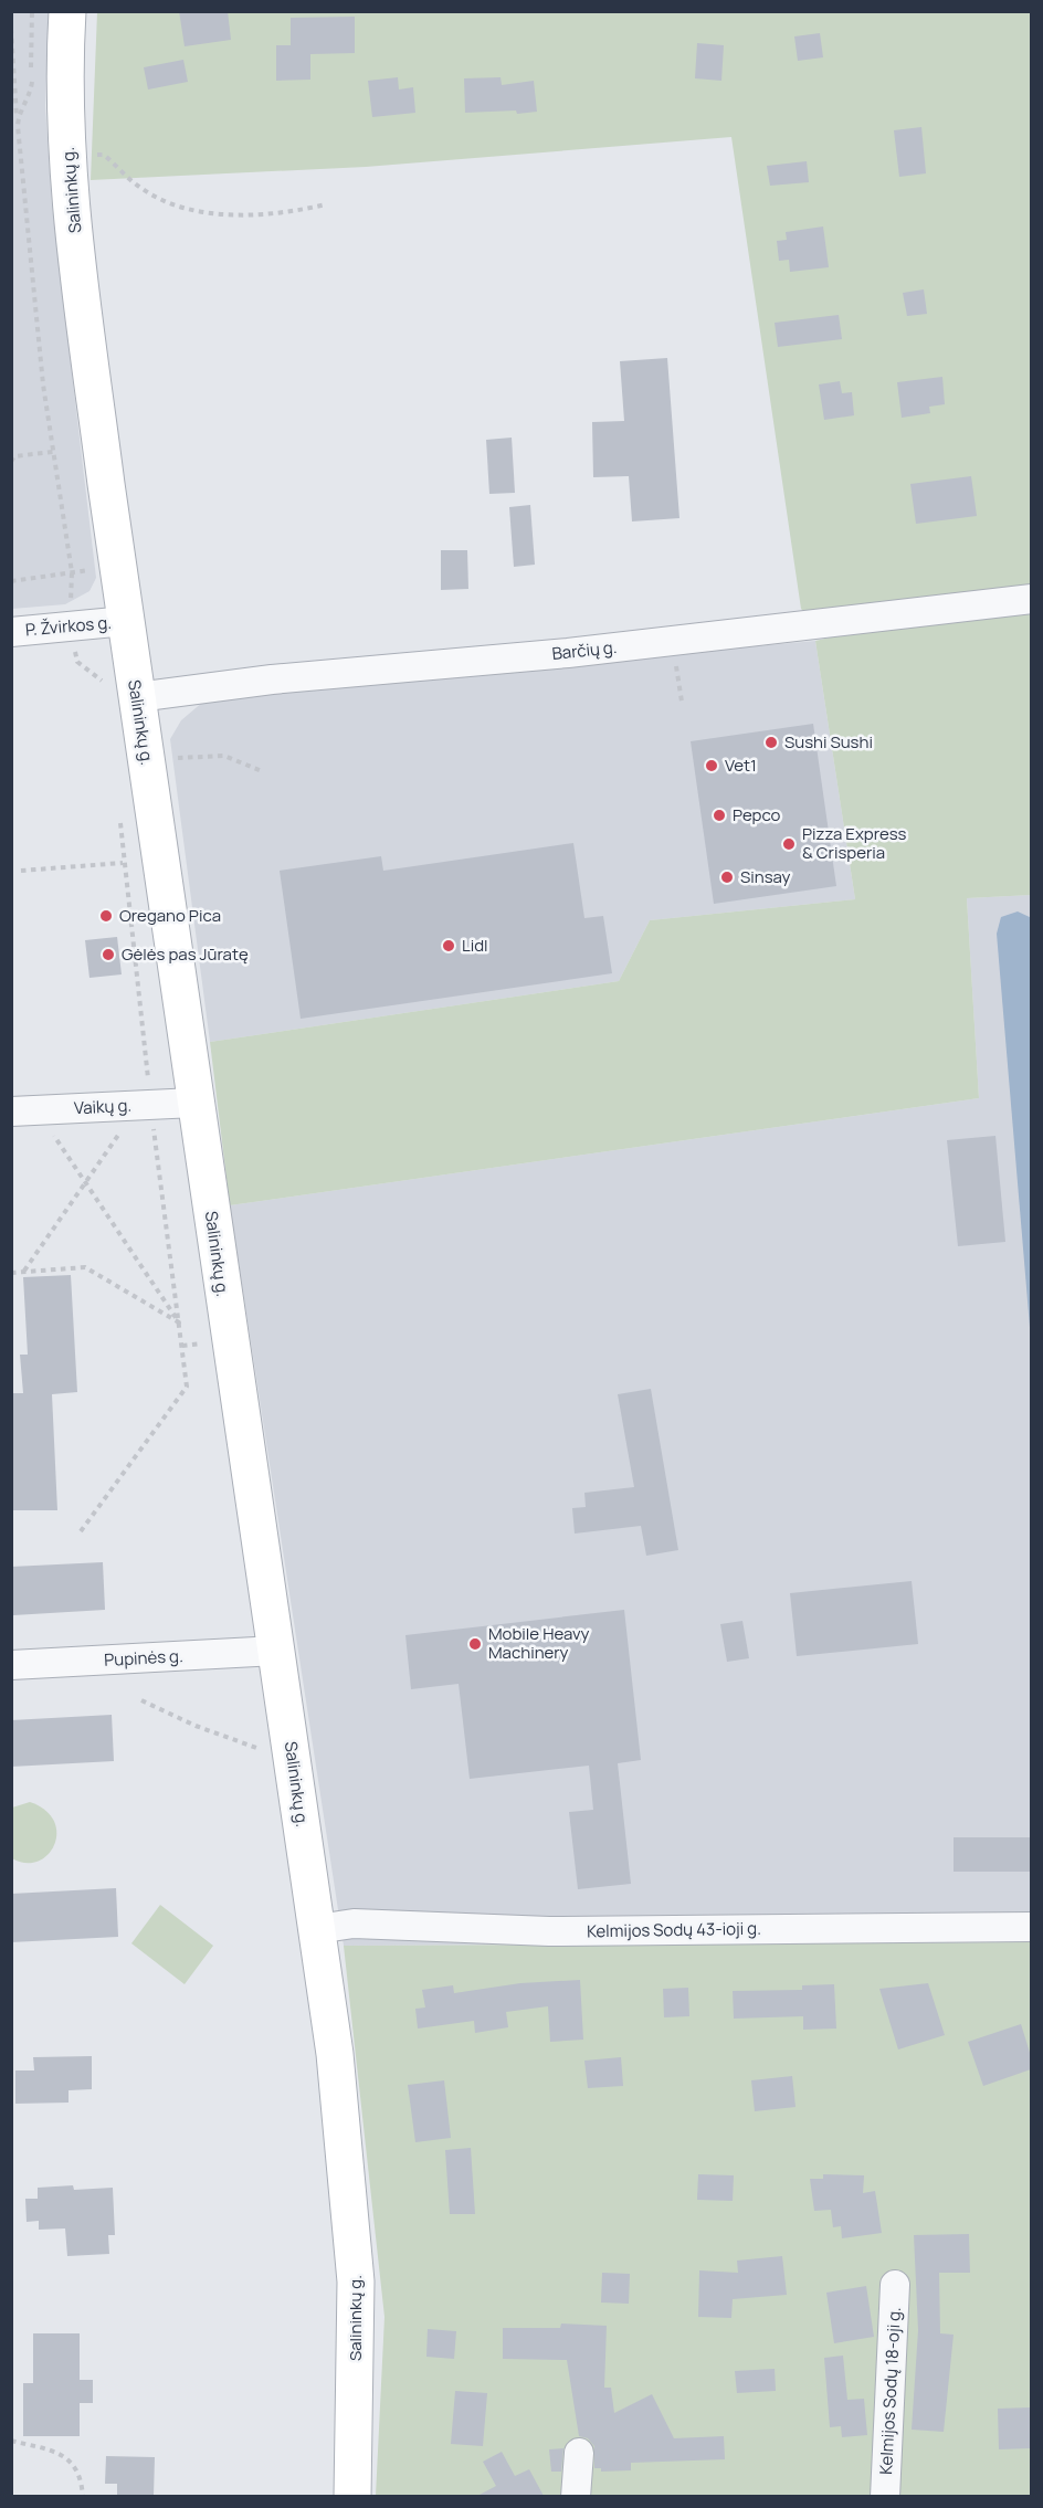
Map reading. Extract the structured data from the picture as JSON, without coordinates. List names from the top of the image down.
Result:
{
  "streets": {
    "main road": ["Salininkų g."],
    "street": [
      "P. Žvirkos g.",
      "Barčių g.",
      "Vaikų g.",
      "Pupinės g.",
      "Kelmijos Sodų 43-ioji g.",
      "Kelmijos Sodų 18-oji g."
    ]
  },
  "crossings": [
    ["Salininkų g.", "P. Žvirkos g."],
    ["Salininkų g.", "Barčių g."],
    ["Salininkų g.", "Vaikų g."],
    ["Salininkų g.", "Pupinės g."],
    ["Salininkų g.", "Kelmijos Sodų 43-ioji g."]
  ],
  "places": [
    "Sushi Sushi",
    "Vet1",
    "Pepco",
    "Pizza Express & Crisperia",
    "Sinsay",
    "Oregano Pica",
    "Lidl",
    "Gėlės pas Jūratę",
    "Mobile Heavy Machinery"
  ]
}
